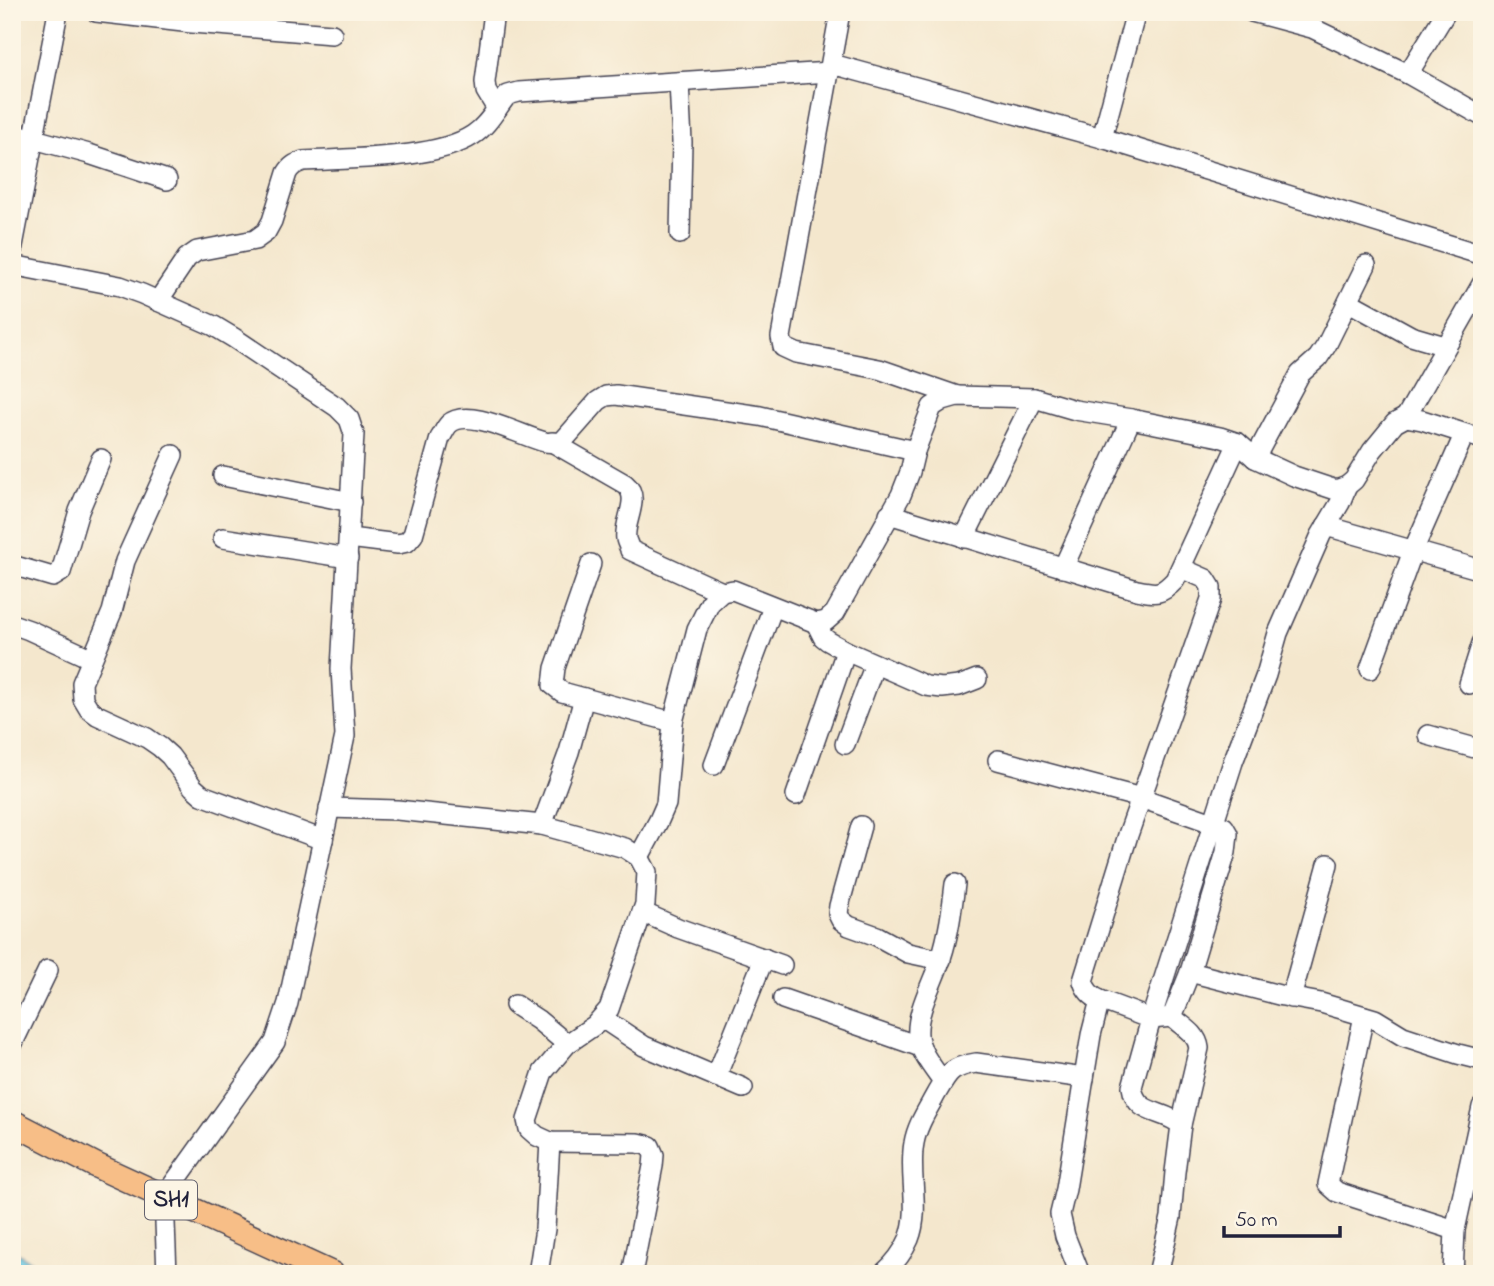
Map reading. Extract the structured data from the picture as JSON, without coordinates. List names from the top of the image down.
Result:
{
  "streets": {
    "main road": ["SH1"]
  },
  "scale_bar": "50 m"
}
